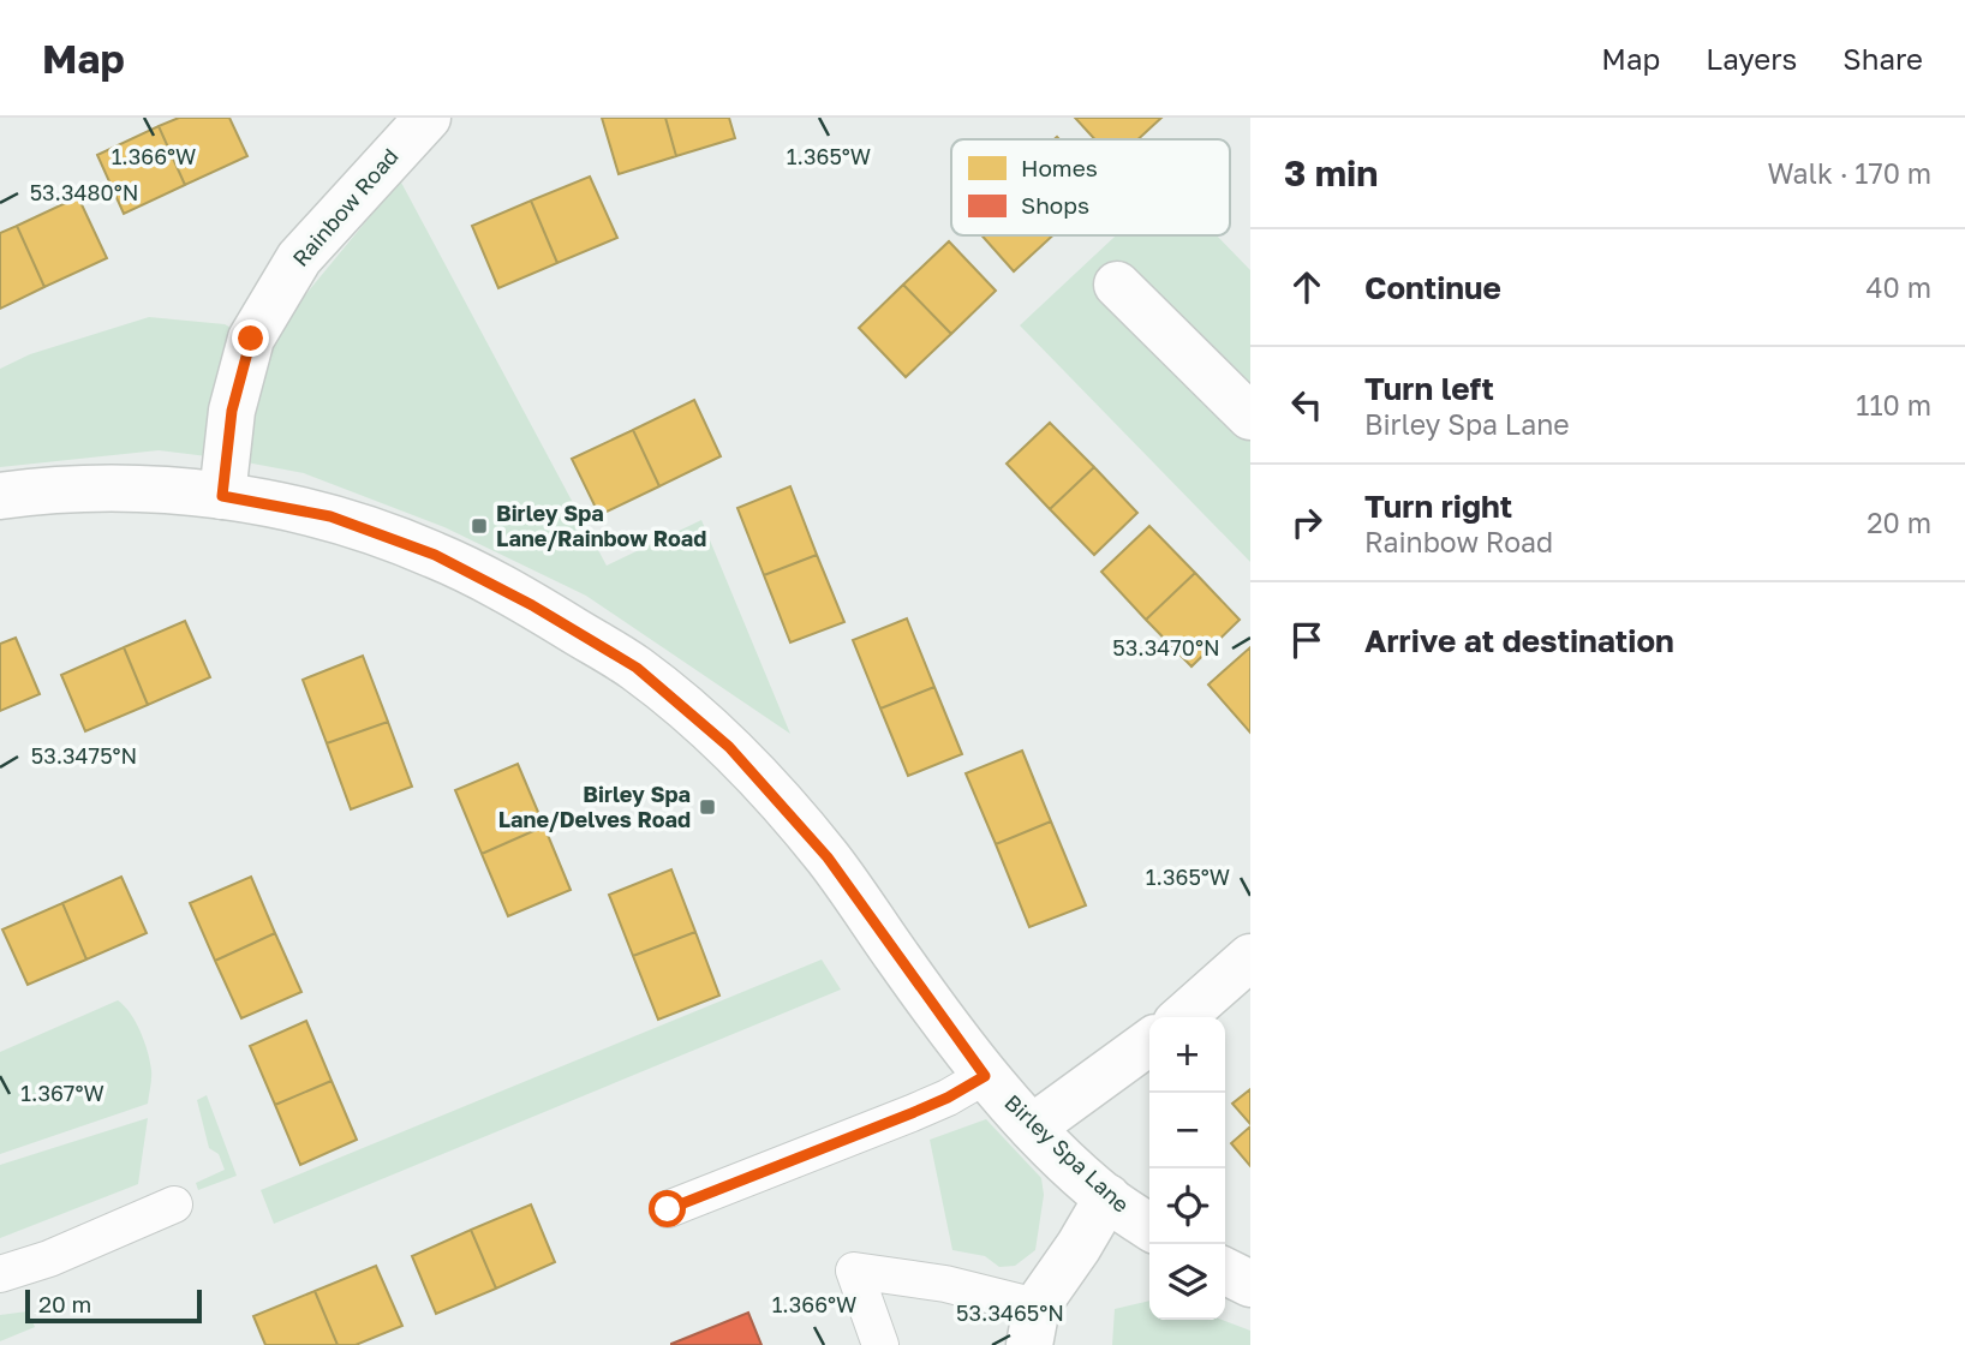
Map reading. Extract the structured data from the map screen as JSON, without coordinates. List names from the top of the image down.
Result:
{
  "streets": {
    "street": ["Rainbow Road", "Birley Spa Lane"]
  },
  "crossings": [
    ["Rainbow Road", "Birley Spa Lane"]
  ],
  "places": {
    "transit": ["Birley Spa Lane/Rainbow Road", "Birley Spa Lane/Delves Road"]
  },
  "legend": ["Homes", "Shops"],
  "scale_bar": "20 m",
  "page": {
    "header": "Map",
    "nav": ["Map", "Layers", "Share"],
    "heading": ["3 min", "Walk · 170 m"],
    "list": [
      ["Continue", "40 m"],
      ["Turn left", "Birley Spa Lane", "110 m"],
      ["Turn right", "Rainbow Road", "20 m"],
      "Arrive at destination"
    ],
    "map_buttons": ["+", "−"],
    "scale": "20 m"
  },
  "coordinates": [
    "1.366°W",
    "1.365°W",
    "53.3480°N",
    "53.3470°N",
    "53.3475°N",
    "1.367°W",
    "53.3465°N"
  ]
}
